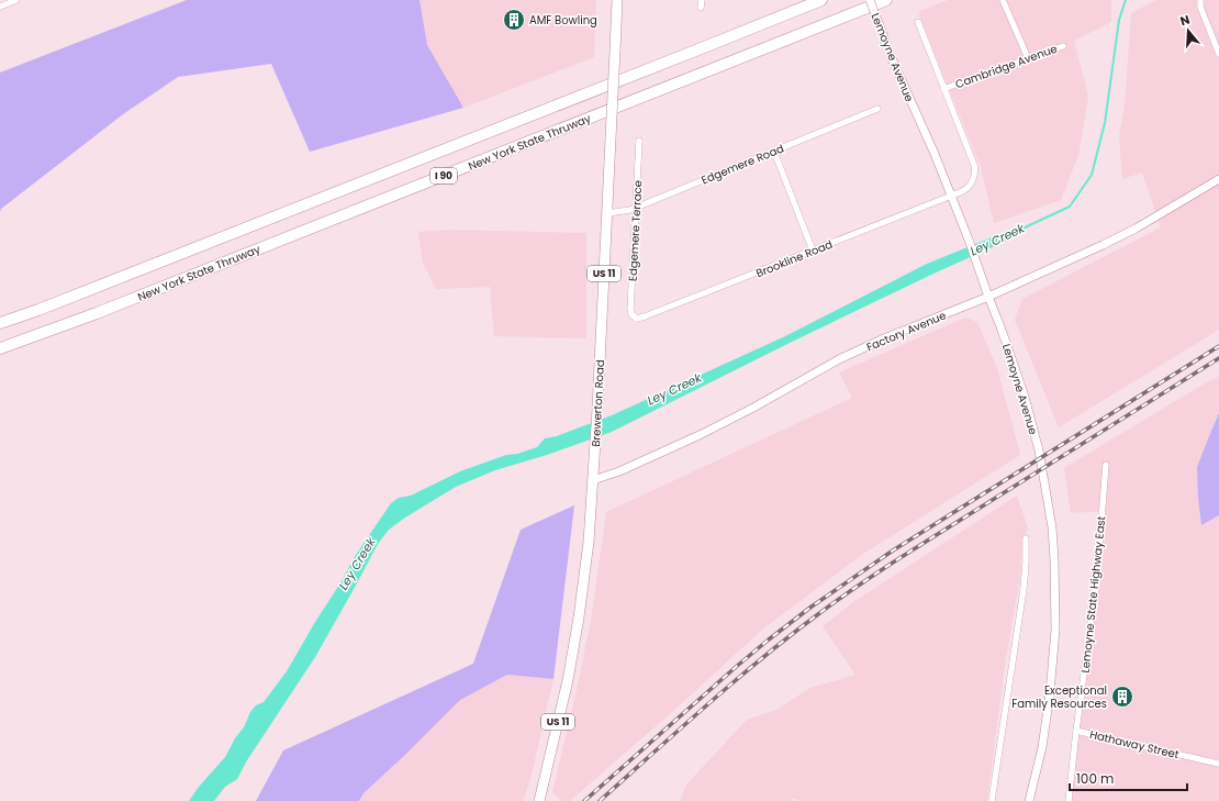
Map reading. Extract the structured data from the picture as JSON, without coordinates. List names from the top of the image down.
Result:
{
  "streets": {
    "highway": ["New York State Thruway", "I 90"],
    "main road": ["US 11", "Brewerton Road"],
    "street": [
      "Lemoyne Avenue",
      "Cambridge Avenue",
      "Edgemere Road",
      "Edgemere Terrace",
      "Brookline Road",
      "Factory Avenue",
      "Lemoyne State Highway East",
      "Hathaway Street"
    ]
  },
  "crossings": [
    ["Lemoyne Avenue", "Cambridge Avenue"],
    ["Lemoyne Avenue", "Brookline Road"],
    ["Lemoyne Avenue", "Factory Avenue"],
    ["Cambridge Avenue", "Brookline Road"],
    ["Edgemere Road", "Edgemere Terrace"],
    ["Edgemere Road", "Brewerton Road"],
    ["Edgemere Terrace", "Brookline Road"],
    ["Factory Avenue", "Brewerton Road"],
    ["Lemoyne State Highway East", "Hathaway Street"]
  ],
  "water": ["Ley Creek"],
  "places": {
    "building": ["AMF Bowling", "Exceptional Family Resources"]
  },
  "scale_bar": "100 m",
  "north": "top"
}
